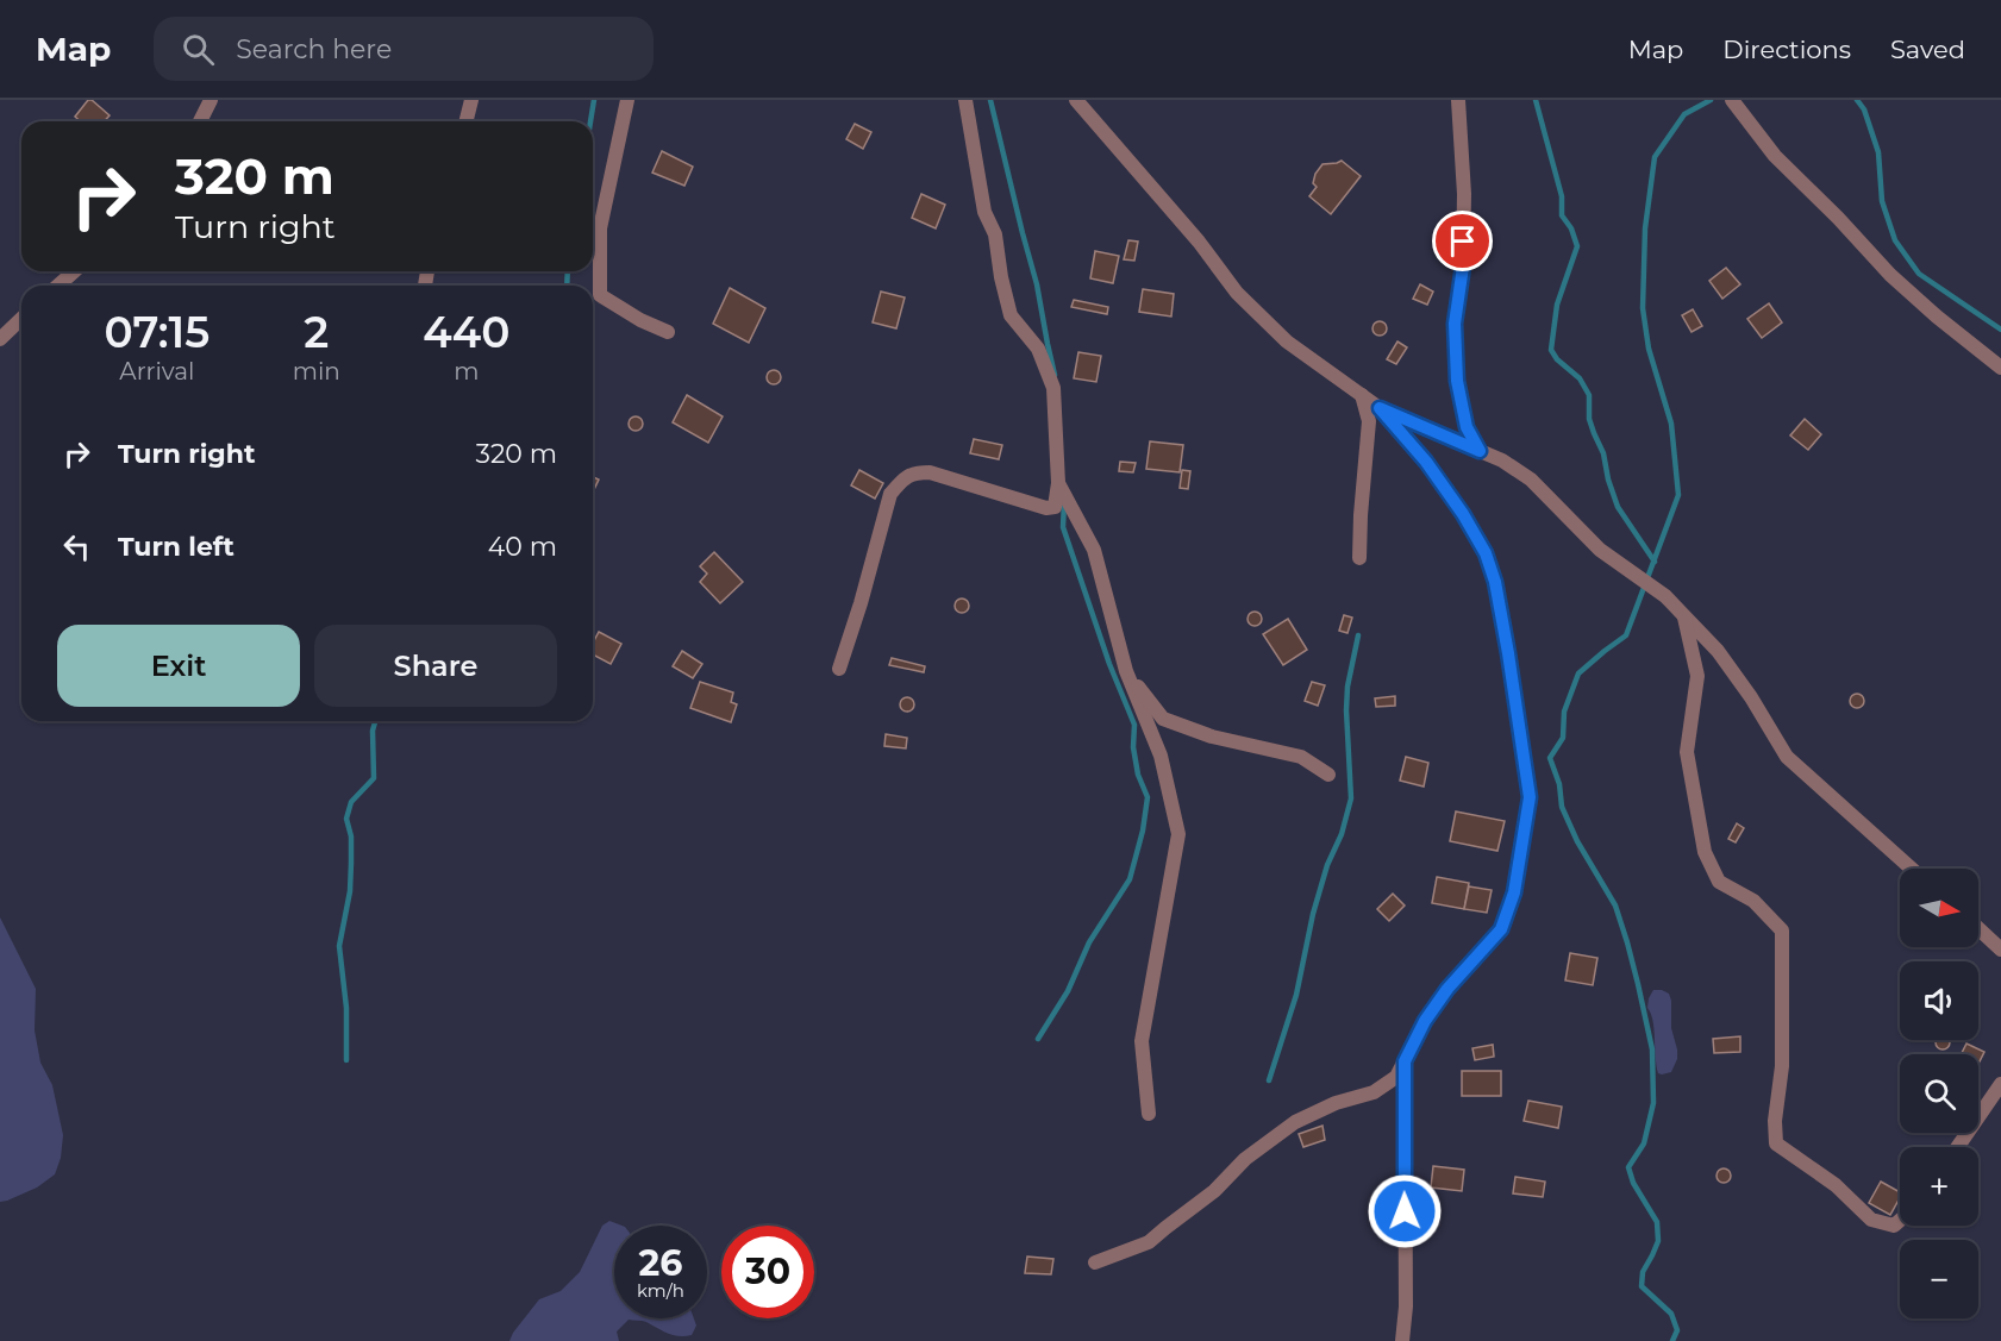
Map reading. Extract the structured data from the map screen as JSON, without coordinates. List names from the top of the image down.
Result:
{
  "north": "right",
  "page": {
    "header": "Map",
    "search": "Search here",
    "nav": ["Map", "Directions", "Saved"],
    "turn": ["320 m", "Turn right"],
    "eta": [
      "07:15",
      "Arrival",
      "2",
      "min",
      "440",
      "m"
    ],
    "list": [
      {
        "name": "Turn right",
        "value": "320 m"
      },
      {
        "name": "Turn left",
        "value": "40 m"
      }
    ],
    "buttons": ["Exit", "Share"],
    "map_buttons": ["+", "−"],
    "speed": "26 km/h",
    "limit": "30"
  }
}
